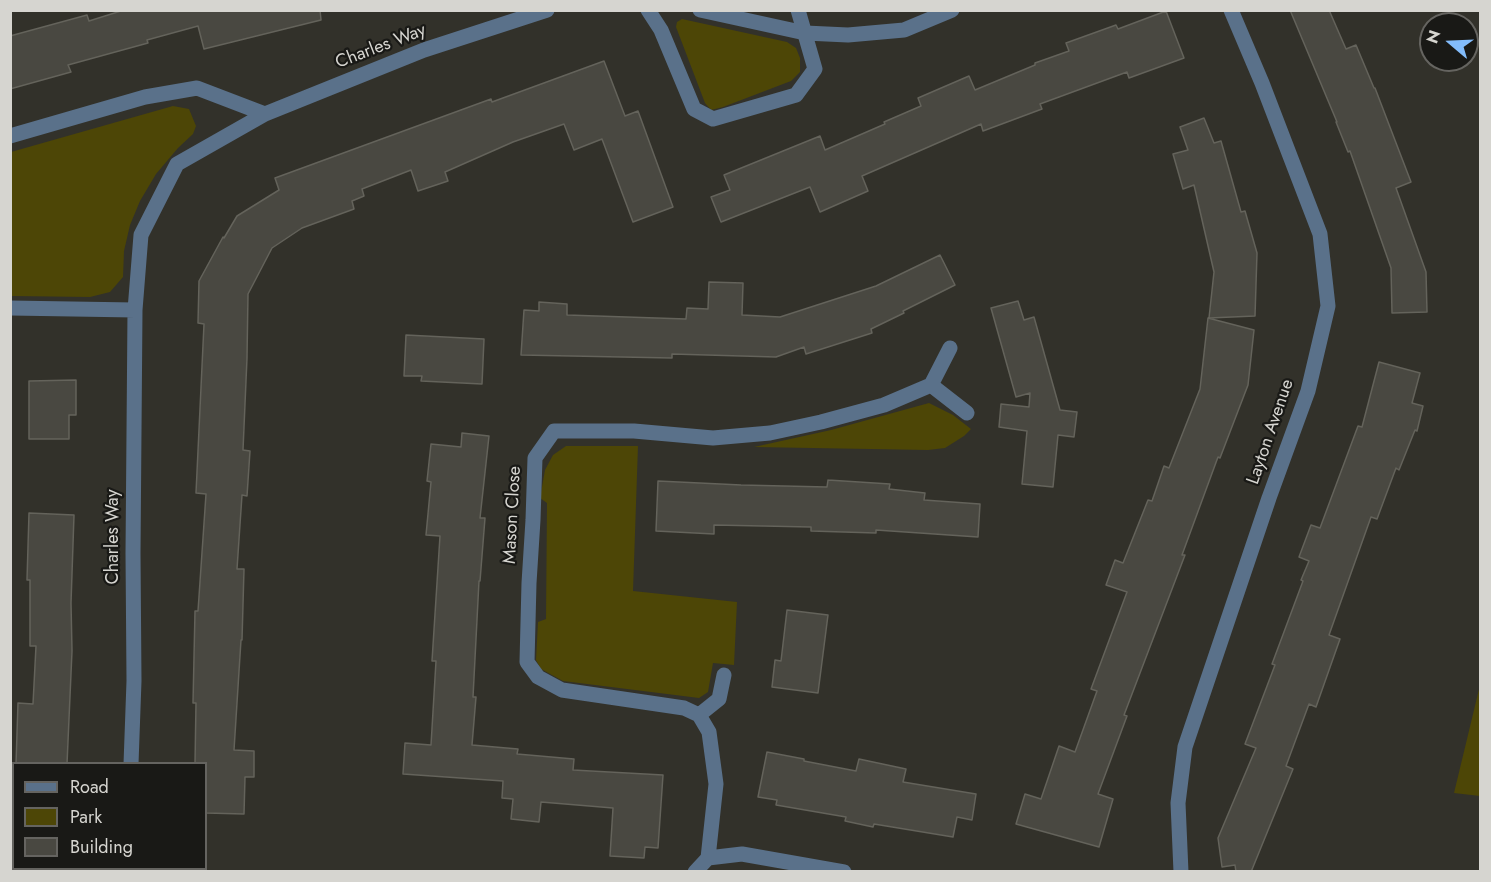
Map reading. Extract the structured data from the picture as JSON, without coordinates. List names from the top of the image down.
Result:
{
  "streets": {
    "street": ["Charles Way", "Layton Avenue", "Mason Close"]
  },
  "legend": ["Road", "Park", "Building"],
  "north": "left"
}
